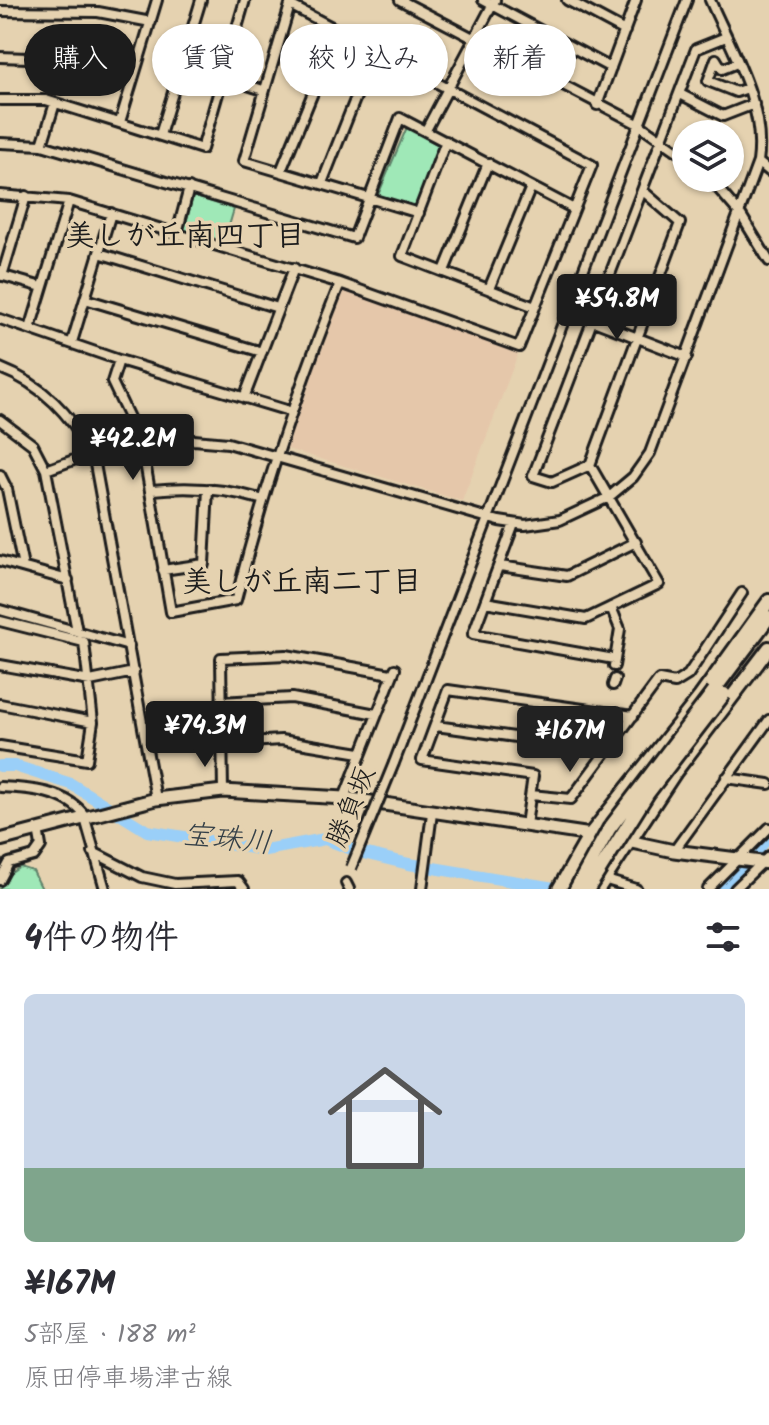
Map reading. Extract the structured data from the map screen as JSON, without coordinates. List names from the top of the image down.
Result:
{
  "streets": {
    "street": ["勝負坂"]
  },
  "districts": ["美しが丘南四丁目", "美しが丘南二丁目"],
  "water": ["宝珠川"],
  "page": {
    "chip": [
      "購入",
      "賃貸",
      "絞り込み",
      "新着"
    ],
    "price": [
      "¥54.8M",
      "¥42.2M",
      "¥74.3M",
      "¥167M"
    ],
    "heading": "4件の物件",
    "list": [
      {
        "name": "¥167M",
        "note": "5部屋 · 188 m² · 原田停車場津古線"
      }
    ]
  }
}
